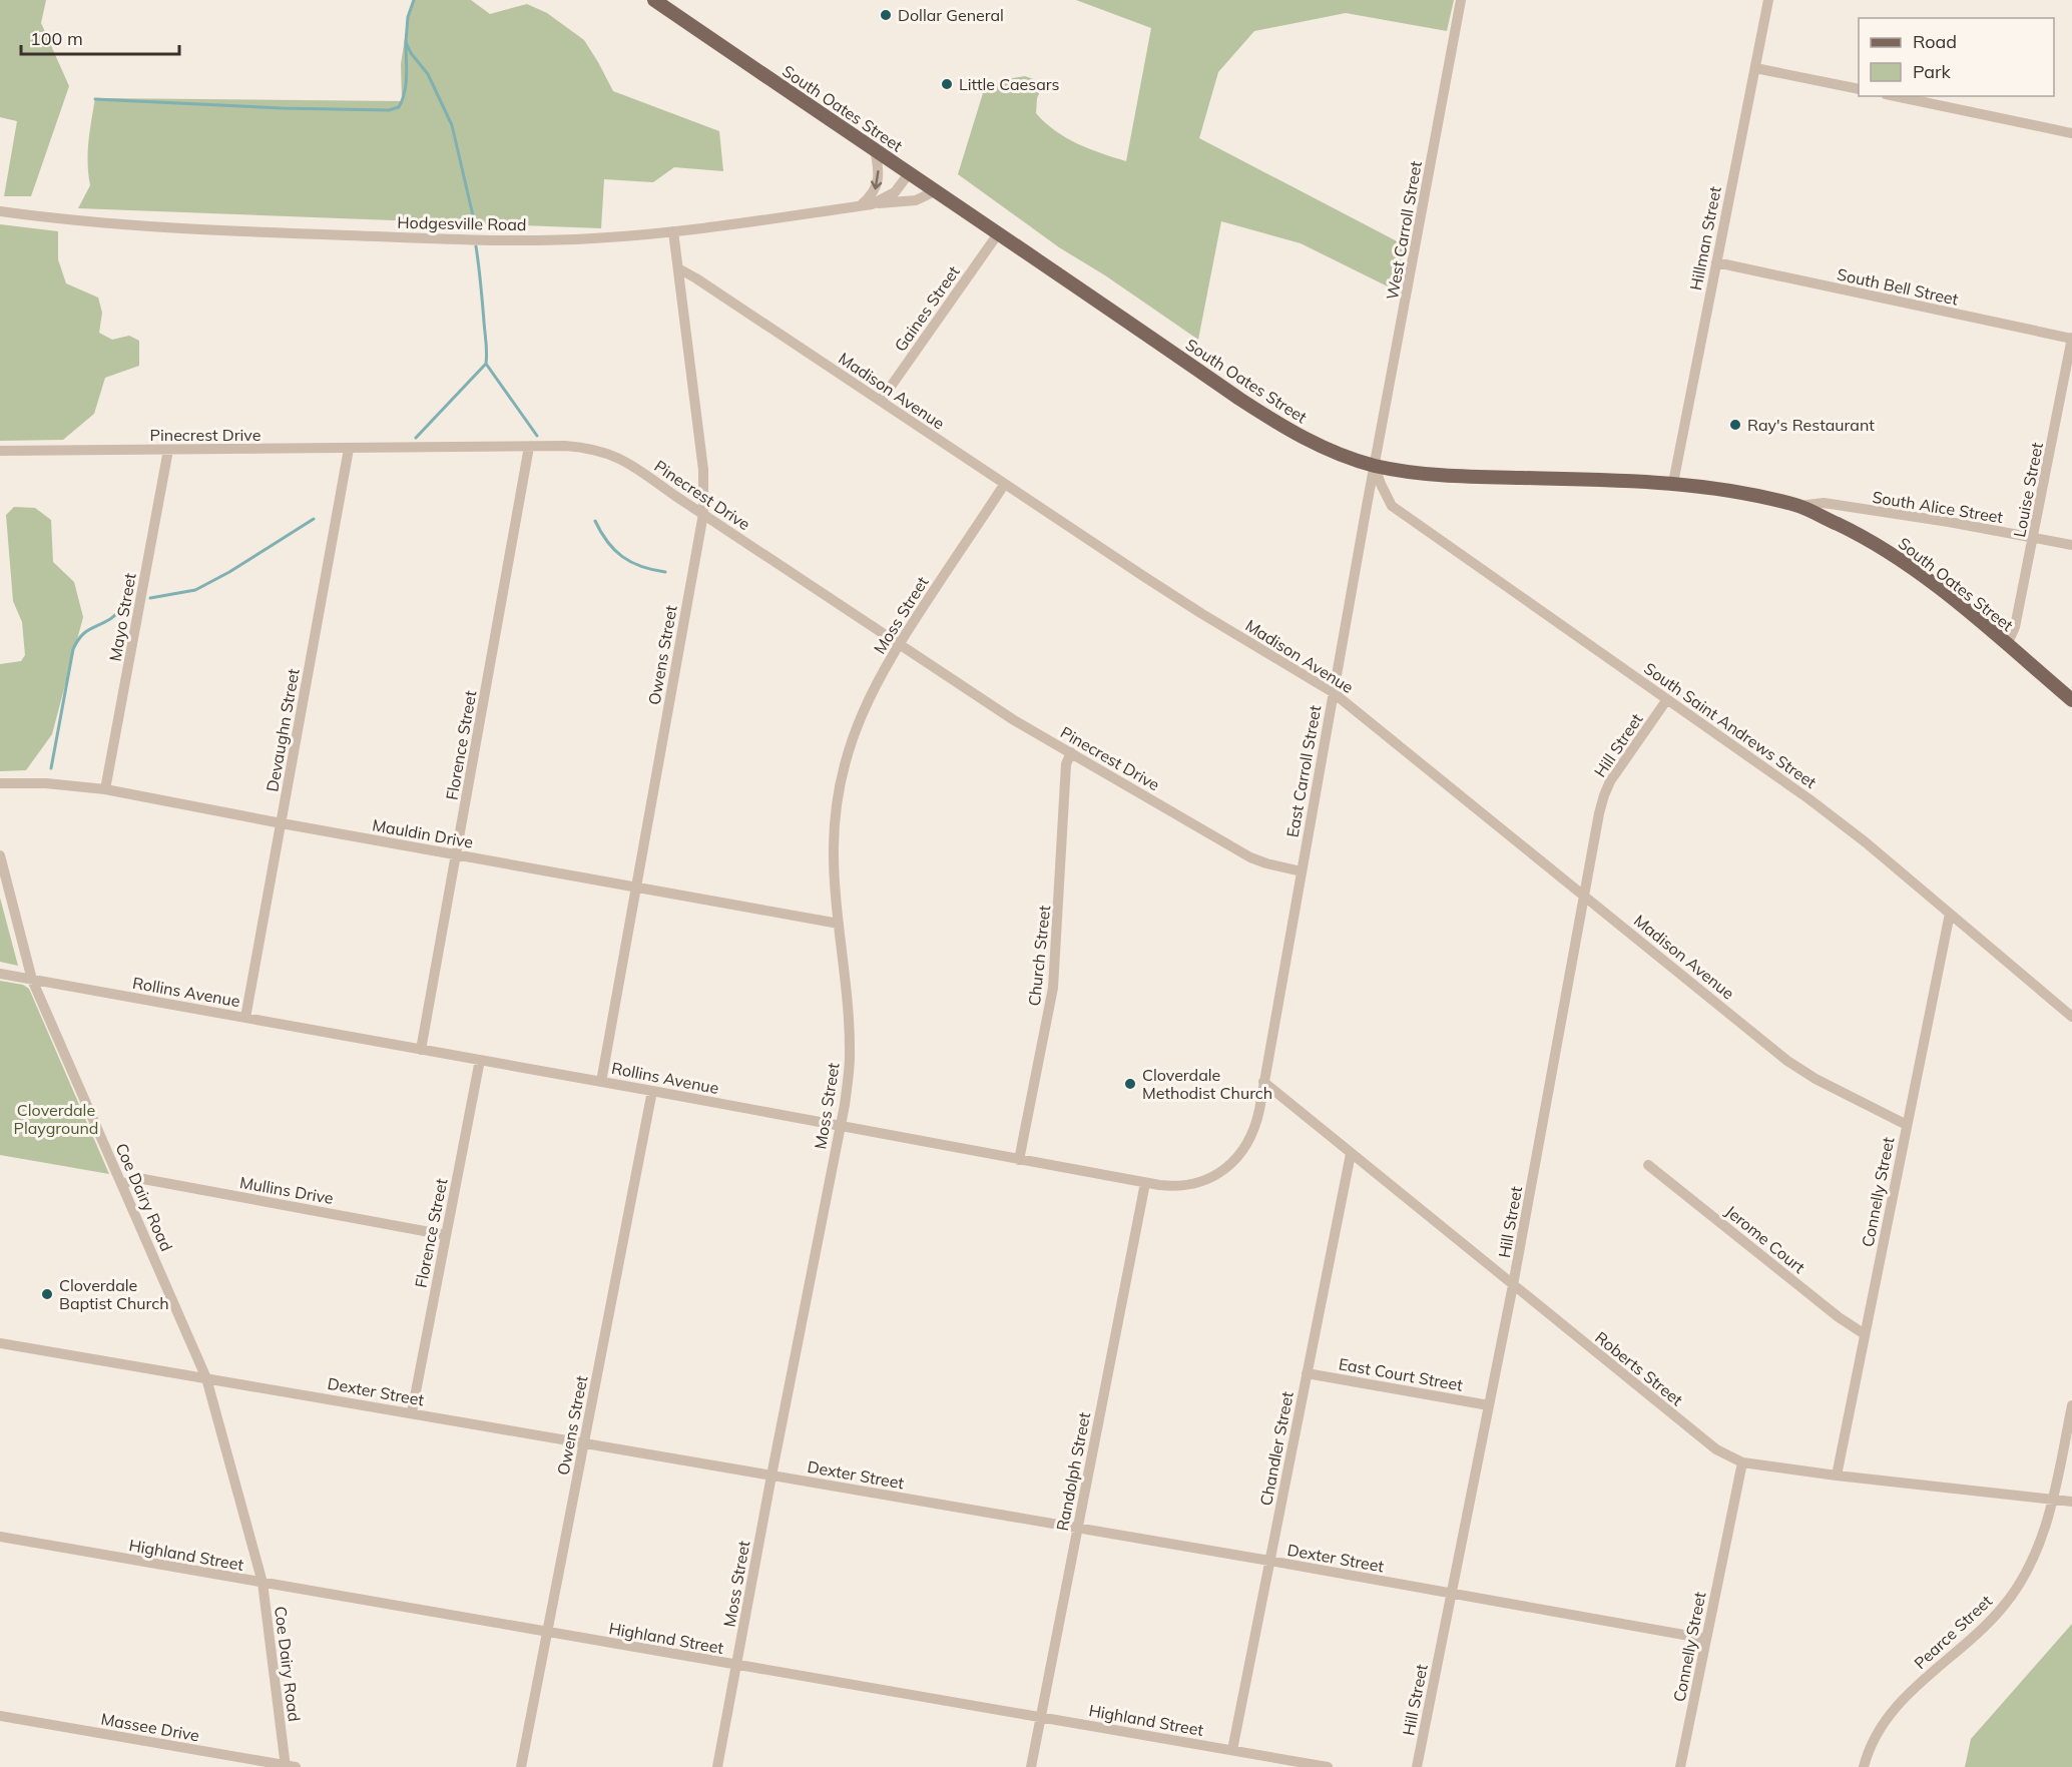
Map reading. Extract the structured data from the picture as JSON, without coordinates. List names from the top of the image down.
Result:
{
  "streets": {
    "main road": ["South Oates Street"],
    "street": [
      "Hodgesville Road",
      "West Carroll Street",
      "Hillman Street",
      "South Bell Street",
      "Gaines Street",
      "Madison Avenue",
      "Pinecrest Drive",
      "Louise Street",
      "South Alice Street",
      "Moss Street",
      "Mayo Street",
      "Owens Street",
      "South Saint Andrews Street",
      "Devaughn Street",
      "Florence Street",
      "Hill Street",
      "East Carroll Street",
      "Mauldin Drive",
      "Church Street",
      "Rollins Avenue",
      "Mullins Drive",
      "Connelly Street",
      "Coe Dairy Road",
      "Jerome Court",
      "Roberts Street",
      "East Court Street",
      "Dexter Street",
      "Chandler Street",
      "Randolph Street",
      "Highland Street",
      "Pearce Street",
      "Massee Drive"
    ]
  },
  "crossings": [
    ["South Oates Street", "Hodgesville Road"],
    ["South Oates Street", "West Carroll Street"],
    ["South Oates Street", "Hillman Street"],
    ["South Oates Street", "Gaines Street"],
    ["South Oates Street", "Louise Street"],
    ["South Oates Street", "South Alice Street"],
    ["South Oates Street", "South Saint Andrews Street"],
    ["South Oates Street", "East Carroll Street"],
    ["Hodgesville Road", "Owens Street"],
    ["West Carroll Street", "South Saint Andrews Street"],
    ["West Carroll Street", "East Carroll Street"],
    ["Hillman Street", "South Bell Street"],
    ["South Bell Street", "Louise Street"],
    ["Gaines Street", "Madison Avenue"],
    ["Madison Avenue", "Moss Street"],
    ["Madison Avenue", "Owens Street"],
    ["Madison Avenue", "Hill Street"],
    ["Madison Avenue", "East Carroll Street"],
    ["Madison Avenue", "Connelly Street"],
    ["Pinecrest Drive", "Moss Street"],
    ["Pinecrest Drive", "Mayo Street"],
    ["Pinecrest Drive", "Owens Street"],
    ["Pinecrest Drive", "Devaughn Street"],
    ["Pinecrest Drive", "Florence Street"],
    ["Pinecrest Drive", "East Carroll Street"],
    ["Pinecrest Drive", "Church Street"],
    ["Louise Street", "South Alice Street"],
    ["Moss Street", "Mauldin Drive"],
    ["Moss Street", "Rollins Avenue"],
    ["Moss Street", "Dexter Street"],
    ["Moss Street", "Highland Street"],
    ["Mayo Street", "Mauldin Drive"],
    ["Owens Street", "Mauldin Drive"],
    ["Owens Street", "Rollins Avenue"],
    ["Owens Street", "Dexter Street"],
    ["Owens Street", "Highland Street"],
    ["South Saint Andrews Street", "Hill Street"],
    ["South Saint Andrews Street", "East Carroll Street"],
    ["South Saint Andrews Street", "Connelly Street"],
    ["Devaughn Street", "Mauldin Drive"],
    ["Devaughn Street", "Rollins Avenue"],
    ["Florence Street", "Mauldin Drive"],
    ["Florence Street", "Rollins Avenue"],
    ["Florence Street", "Mullins Drive"],
    ["Florence Street", "Dexter Street"],
    ["Hill Street", "Roberts Street"],
    ["Hill Street", "East Court Street"],
    ["Hill Street", "Dexter Street"],
    ["East Carroll Street", "Rollins Avenue"],
    ["East Carroll Street", "Roberts Street"],
    ["Church Street", "Rollins Avenue"],
    ["Rollins Avenue", "Coe Dairy Road"],
    ["Rollins Avenue", "Roberts Street"],
    ["Rollins Avenue", "Randolph Street"],
    ["Mullins Drive", "Coe Dairy Road"],
    ["Connelly Street", "Jerome Court"],
    ["Connelly Street", "Roberts Street"],
    ["Connelly Street", "Dexter Street"],
    ["Coe Dairy Road", "Dexter Street"],
    ["Coe Dairy Road", "Highland Street"],
    ["Coe Dairy Road", "Massee Drive"],
    ["Roberts Street", "Chandler Street"],
    ["Roberts Street", "Pearce Street"],
    ["East Court Street", "Chandler Street"],
    ["Dexter Street", "Chandler Street"],
    ["Dexter Street", "Randolph Street"],
    ["Chandler Street", "Highland Street"],
    ["Randolph Street", "Highland Street"]
  ],
  "parks": ["Cloverdale Playground"],
  "places": [
    "Dollar General",
    "Little Caesars",
    "Ray's Restaurant",
    "Cloverdale Methodist Church",
    "Cloverdale Baptist Church"
  ],
  "legend": ["Road", "Park"],
  "scale_bar": "100 m"
}
